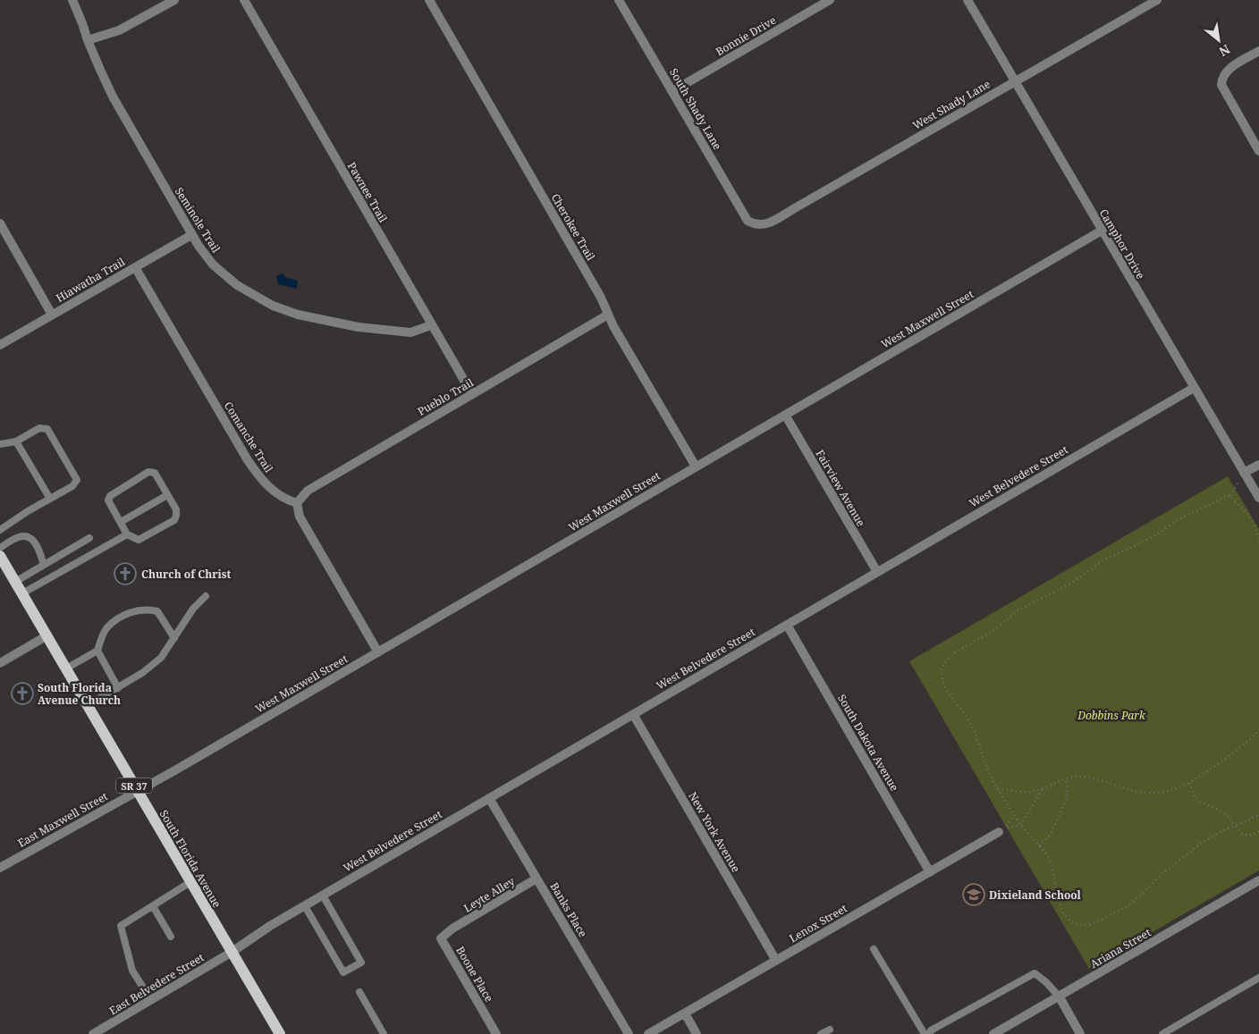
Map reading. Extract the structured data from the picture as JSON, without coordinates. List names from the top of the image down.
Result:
{
  "streets": {
    "main road": ["SR 37", "South Florida Avenue"],
    "street": [
      "Bonnie Drive",
      "West Shady Lane",
      "South Shady Lane",
      "Pawnee Trail",
      "Seminole Trail",
      "Cherokee Trail",
      "Camphor Drive",
      "Hiawatha Trail",
      "West Maxwell Street",
      "Pueblo Trail",
      "Comanche Trail",
      "West Belvedere Street",
      "Fairview Avenue",
      "South Dakota Avenue",
      "East Maxwell Street",
      "New York Avenue",
      "Leyte Alley",
      "Banks Place",
      "Lenox Street",
      "Ariana Street",
      "Boone Place",
      "East Belvedere Street"
    ]
  },
  "crossings": [
    ["Bonnie Drive", "South Shady Lane"],
    ["West Shady Lane", "South Shady Lane"],
    ["West Shady Lane", "Camphor Drive"],
    ["Pawnee Trail", "Seminole Trail"],
    ["Pawnee Trail", "Pueblo Trail"],
    ["Seminole Trail", "Hiawatha Trail"],
    ["Cherokee Trail", "West Maxwell Street"],
    ["Cherokee Trail", "Pueblo Trail"],
    ["Camphor Drive", "West Maxwell Street"],
    ["Camphor Drive", "West Belvedere Street"],
    ["Hiawatha Trail", "Comanche Trail"],
    ["West Maxwell Street", "Fairview Avenue"],
    ["West Maxwell Street", "East Maxwell Street"],
    ["West Maxwell Street", "South Florida Avenue"],
    ["Pueblo Trail", "Comanche Trail"],
    ["West Belvedere Street", "Fairview Avenue"],
    ["West Belvedere Street", "South Dakota Avenue"],
    ["West Belvedere Street", "New York Avenue"],
    ["West Belvedere Street", "South Florida Avenue"],
    ["West Belvedere Street", "Banks Place"],
    ["West Belvedere Street", "East Belvedere Street"],
    ["South Dakota Avenue", "Lenox Street"],
    ["East Maxwell Street", "South Florida Avenue"],
    ["New York Avenue", "Lenox Street"],
    ["South Florida Avenue", "East Belvedere Street"],
    ["Leyte Alley", "Banks Place"],
    ["Leyte Alley", "Boone Place"]
  ],
  "parks": ["Dobbins Park"],
  "places": {
    "church": ["Church of Christ", "South Florida Avenue Church"],
    "school or university": ["Dixieland School"]
  },
  "north": "bottom right"
}
